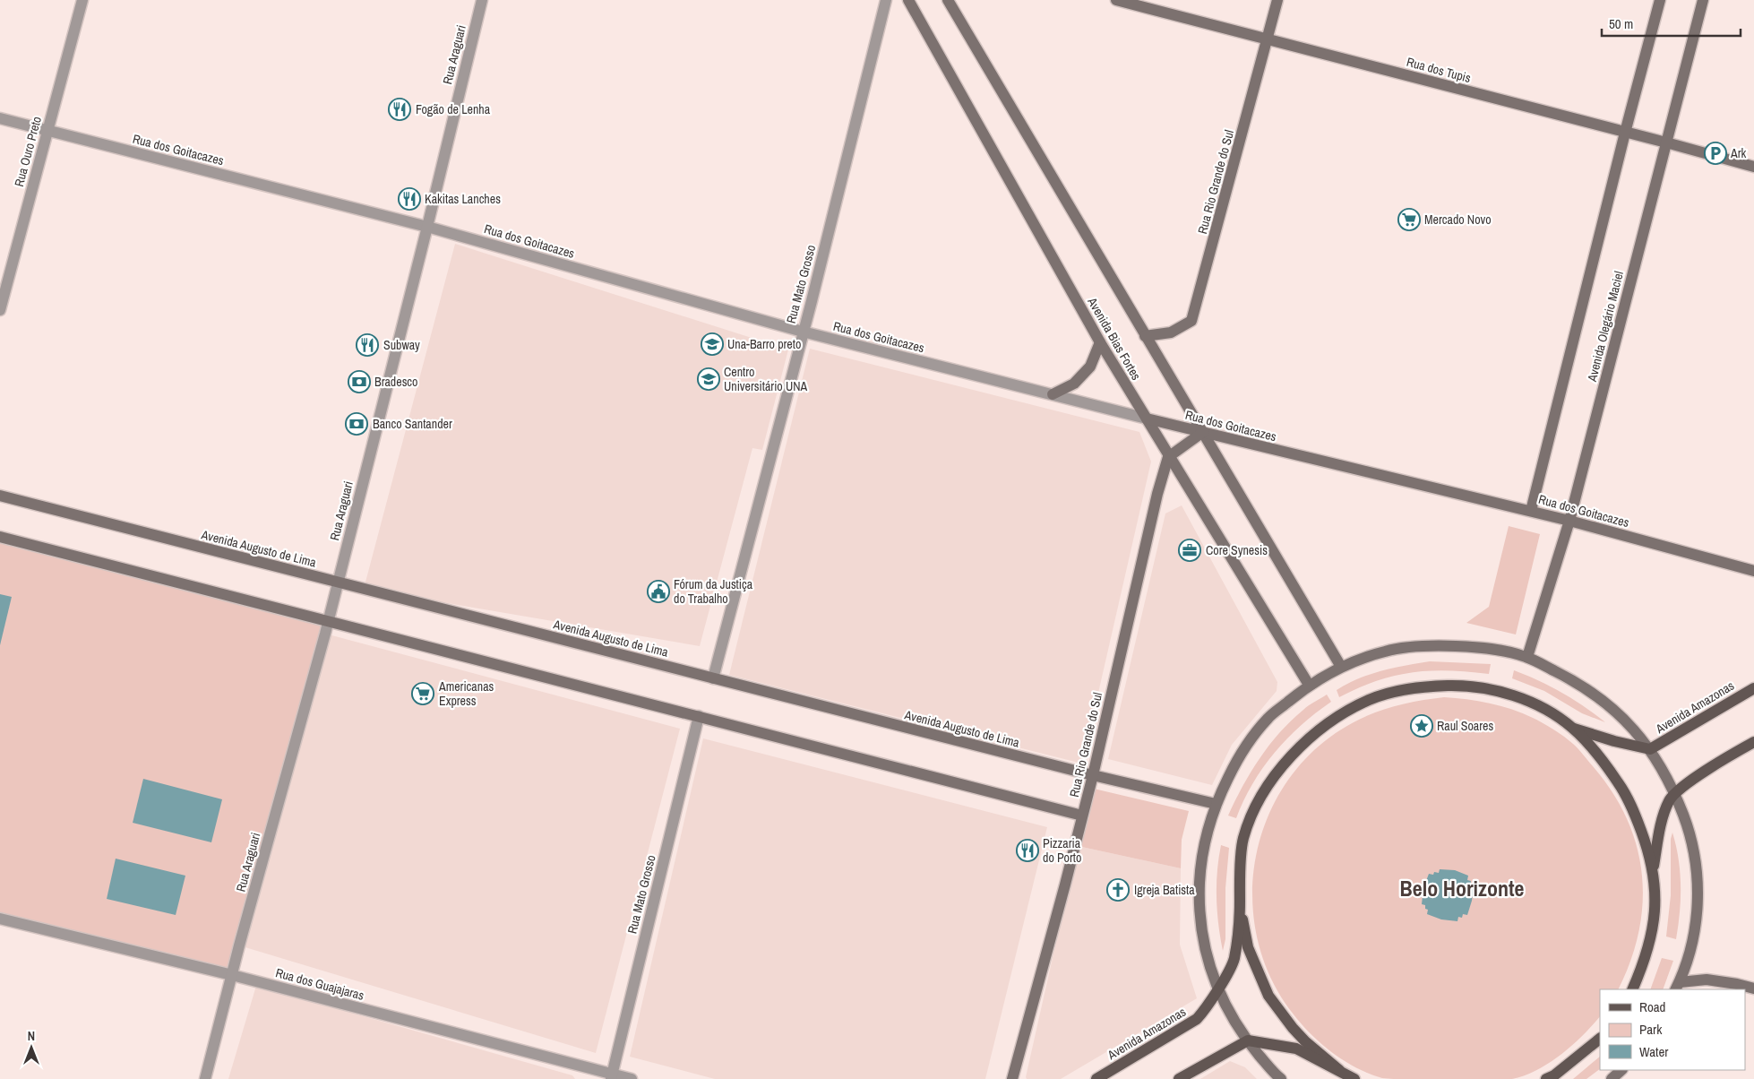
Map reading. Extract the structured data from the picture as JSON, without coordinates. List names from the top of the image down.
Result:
{
  "streets": {
    "main road": [
      "Rua dos Tupis",
      "Rua dos Goitacazes",
      "Rua Rio Grande do Sul",
      "Avenida Olegário Maciel",
      "Avenida Bias Fortes",
      "Avenida Augusto de Lima",
      "Avenida Amazonas"
    ],
    "street": [
      "Rua Araguari",
      "Rua Ouro Preto",
      "Rua Mato Grosso",
      "Rua dos Guajajaras"
    ]
  },
  "crossings": [
    ["Rua Araguari", "Rua dos Goitacazes"],
    ["Rua Araguari", "Avenida Augusto de Lima"],
    ["Rua Araguari", "Rua dos Guajajaras"],
    ["Rua dos Tupis", "Rua Rio Grande do Sul"],
    ["Rua dos Tupis", "Avenida Olegário Maciel"],
    ["Rua dos Goitacazes", "Rua Ouro Preto"],
    ["Rua dos Goitacazes", "Rua Mato Grosso"],
    ["Rua dos Goitacazes", "Avenida Olegário Maciel"],
    ["Rua dos Goitacazes", "Avenida Bias Fortes"],
    ["Rua Rio Grande do Sul", "Avenida Bias Fortes"],
    ["Rua Rio Grande do Sul", "Avenida Augusto de Lima"],
    ["Rua Mato Grosso", "Avenida Augusto de Lima"],
    ["Rua Mato Grosso", "Rua dos Guajajaras"]
  ],
  "districts": ["Belo Horizonte"],
  "places": {
    "restaurant": [
      "Fogão de Lenha",
      "Kakitas Lanches",
      "Subway",
      "Pizzaria do Porto"
    ],
    "parking": ["Ark"],
    "supermarket": ["Mercado Novo", "Americanas Express"],
    "school or university": ["Una-Barro preto", "Centro Universitário UNA"],
    "bank": ["Bradesco", "Banco Santander"],
    "office": ["Core Synesis"],
    "public building": ["Fórum da Justiça do Trabalho"],
    "place": ["Raul Soares"],
    "church": ["Igreja Batista"]
  },
  "legend": ["Road", "Park", "Water"],
  "scale_bar": "50 m",
  "north": "top"
}
